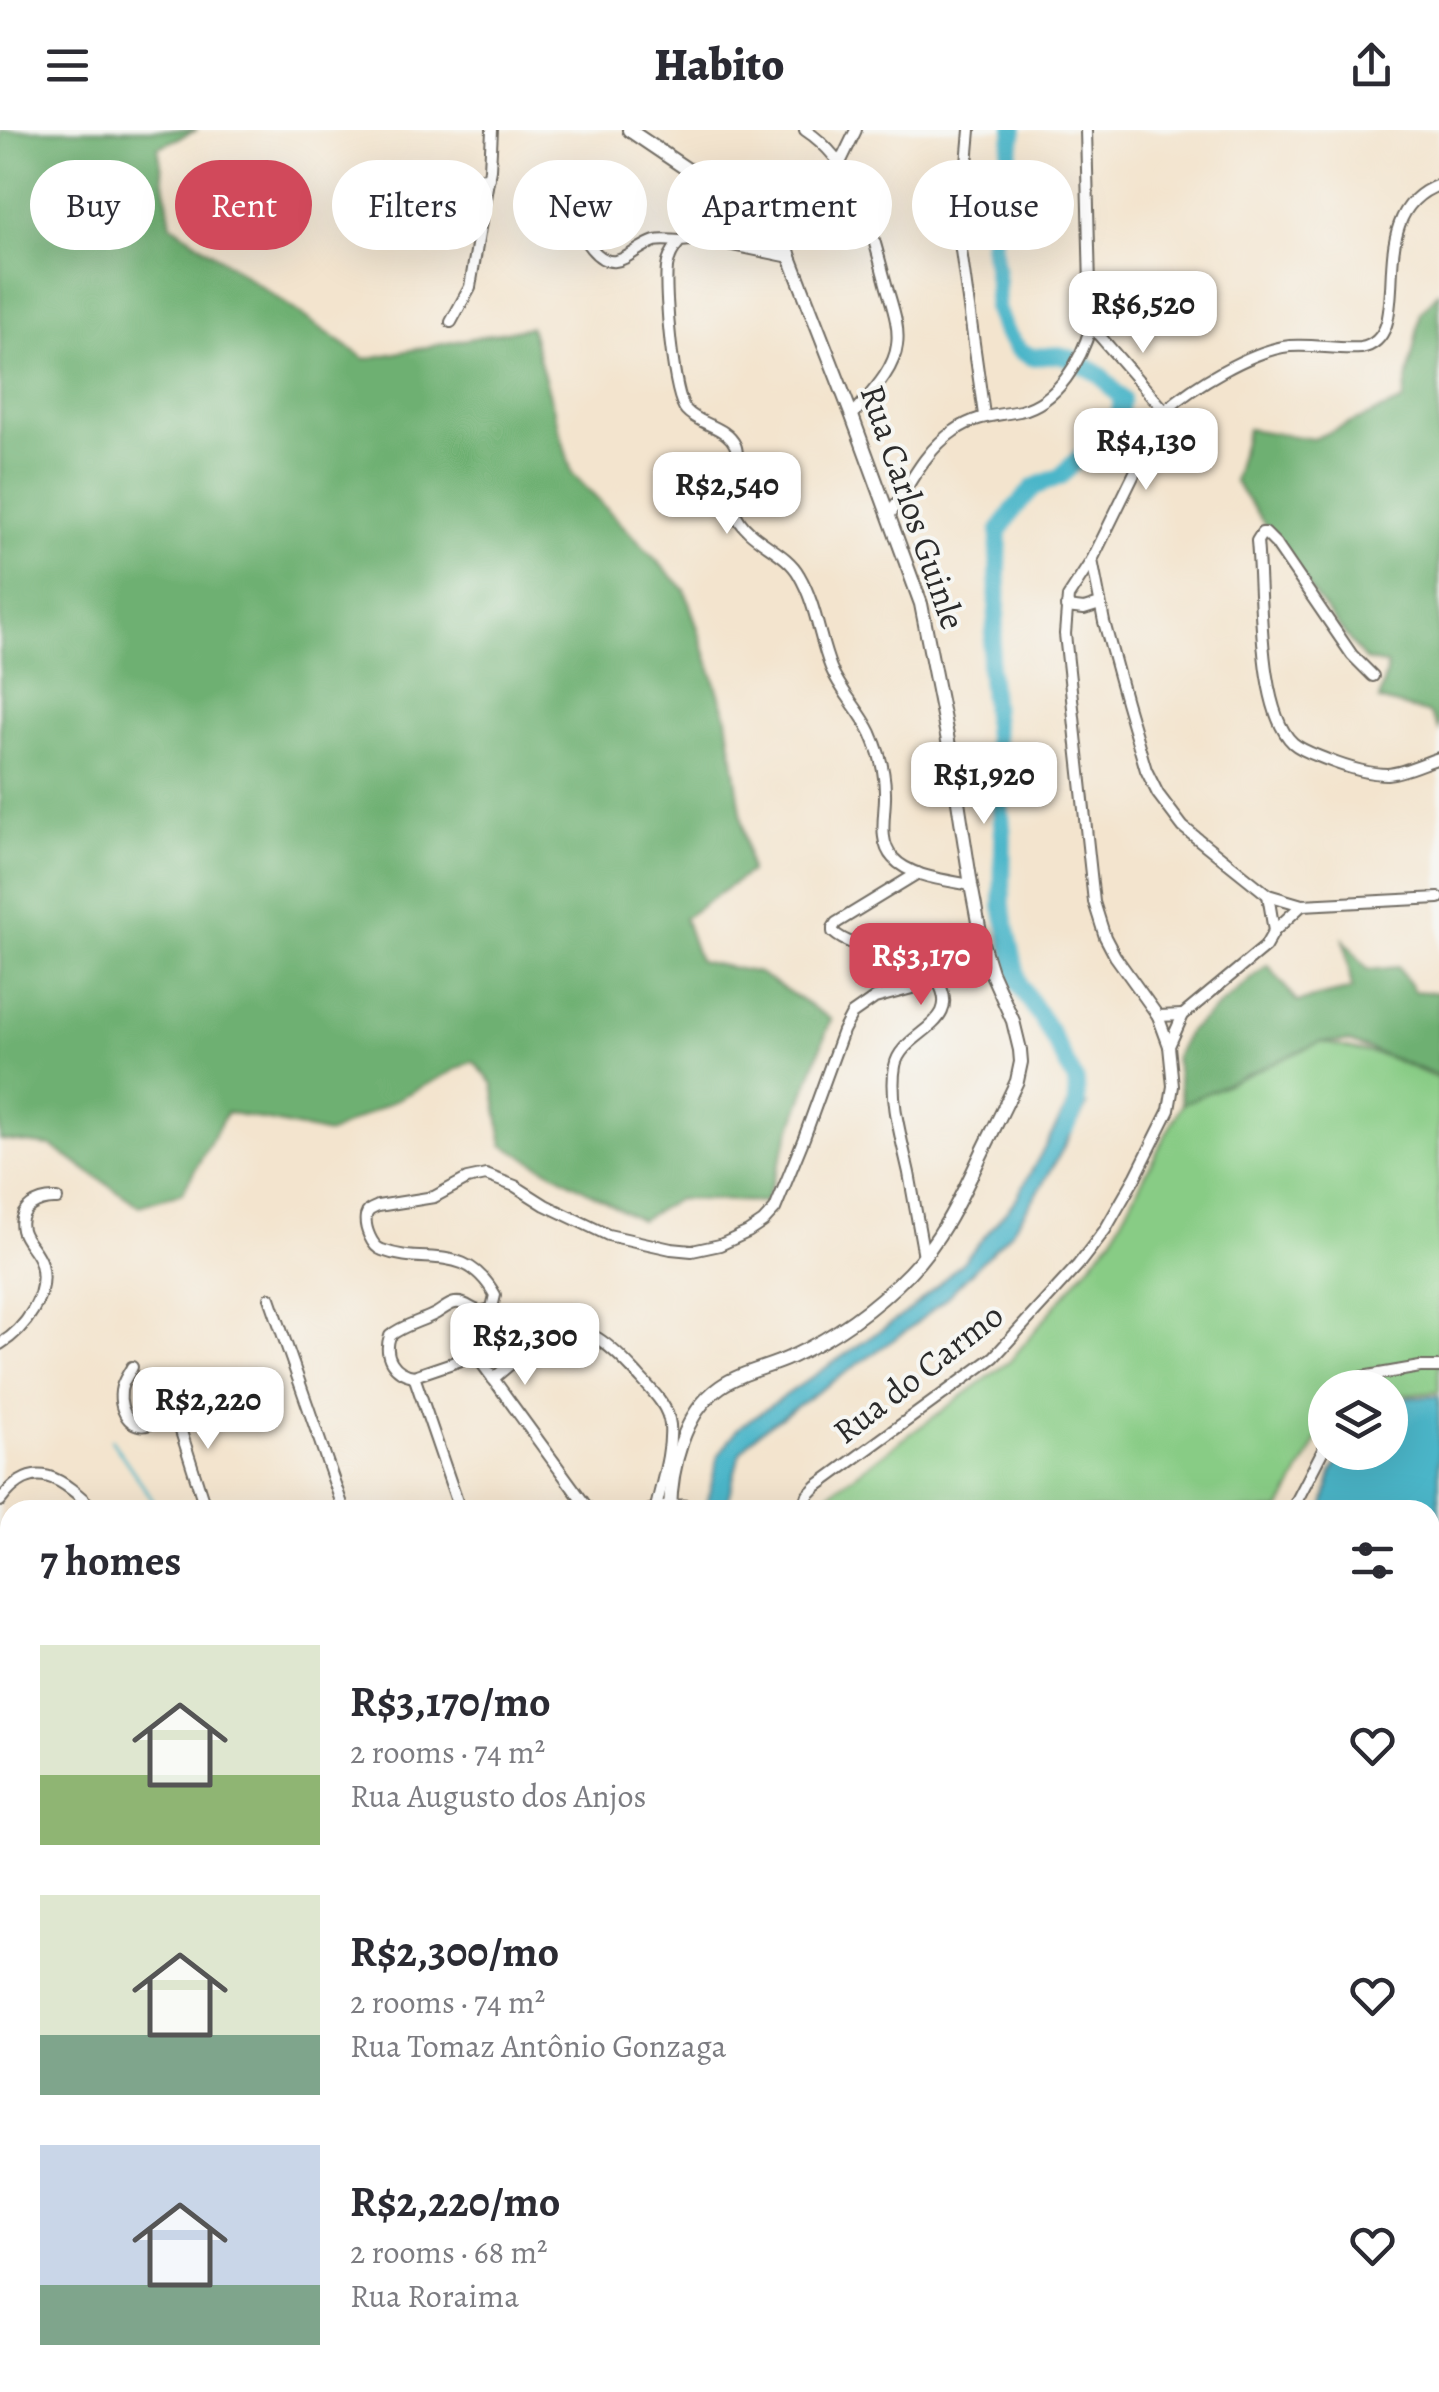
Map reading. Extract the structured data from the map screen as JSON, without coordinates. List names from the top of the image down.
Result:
{
  "streets": {
    "street": ["Rua Carlos Guinle", "Rua do Carmo"]
  },
  "page": {
    "header": "Habito",
    "chip": [
      "Buy",
      "Rent",
      "Filters",
      "New",
      "Apartment",
      "House"
    ],
    "price": [
      "R$6,520",
      "R$4,130",
      "R$2,540",
      "R$1,920",
      "R$3,170",
      "R$2,300",
      "R$2,220"
    ],
    "heading": "7 homes",
    "list": [
      {
        "name": "R$3,170/mo",
        "note": "2 rooms · 74 m² · Rua Augusto dos Anjos"
      },
      {
        "name": "R$2,300/mo",
        "note": "2 rooms · 74 m² · Rua Tomaz Antônio Gonzaga"
      },
      {
        "name": "R$2,220/mo",
        "note": "2 rooms · 68 m² · Rua Roraima"
      }
    ]
  }
}
